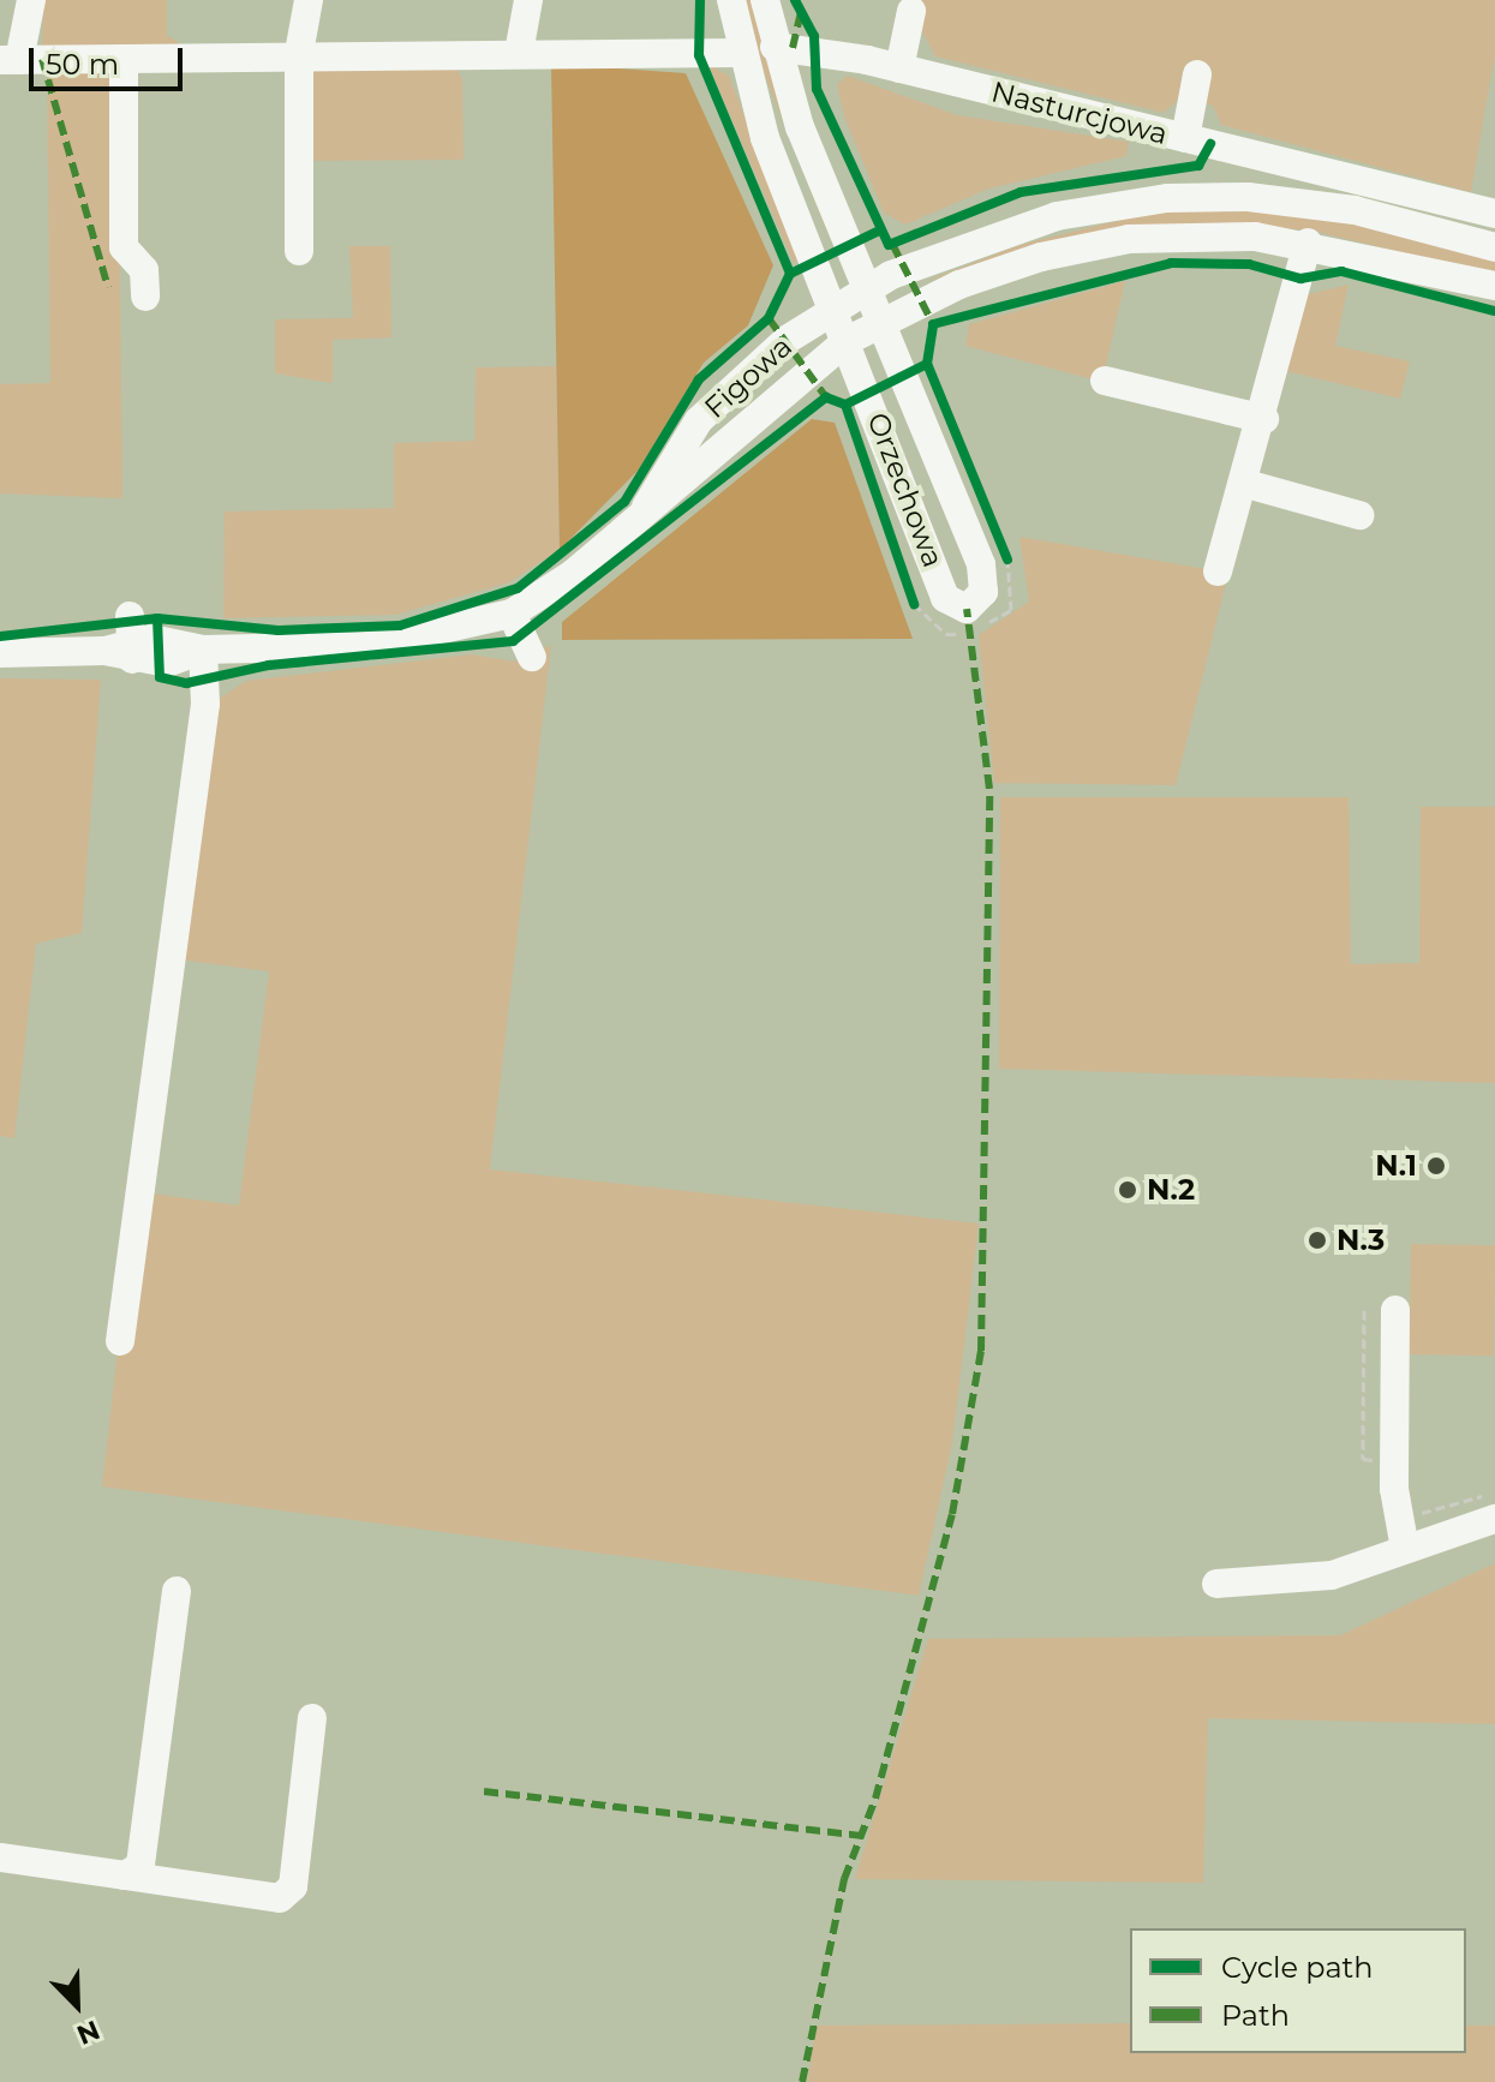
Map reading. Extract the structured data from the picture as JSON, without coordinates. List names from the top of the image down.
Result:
{
  "streets": {
    "street": ["Nasturcjowa", "Figowa", "Orzechowa"]
  },
  "crossings": [
    ["Nasturcjowa", "Orzechowa"],
    ["Figowa", "Orzechowa"]
  ],
  "places": ["N.1", "N.2", "N.3"],
  "legend": ["Cycle path", "Path"],
  "scale_bar": "50 m",
  "north": "bottom right"
}
